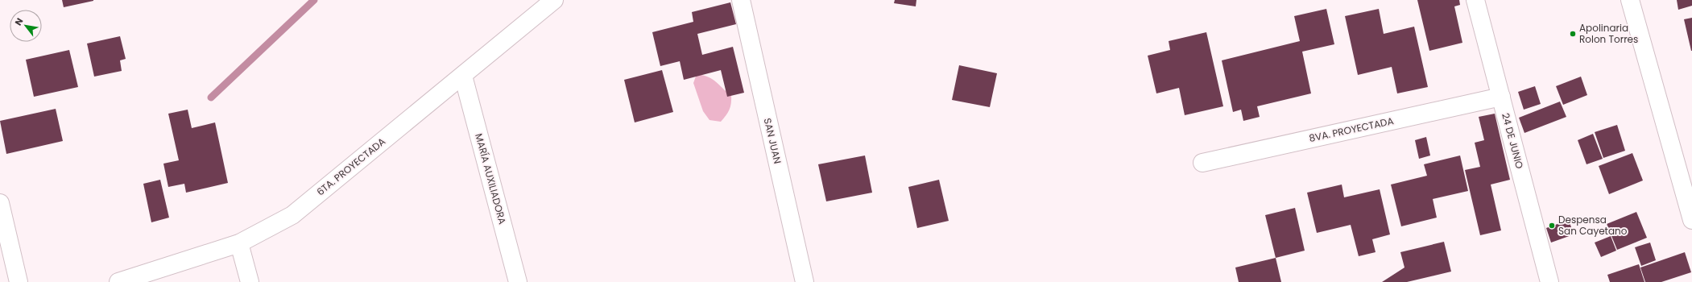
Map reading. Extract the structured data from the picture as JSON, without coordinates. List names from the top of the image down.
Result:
{
  "streets": {
    "street": [
      "8VA. PROYECTADA",
      "SAN JUAN",
      "24 DE JUNIO",
      "6TA. PROYECTADA",
      "MARÍA AUXILIADORA"
    ]
  },
  "crossings": [
    ["8VA. PROYECTADA", "24 DE JUNIO"],
    ["6TA. PROYECTADA", "MARÍA AUXILIADORA"]
  ],
  "places": ["Apolinaria Rolon Torres", "Despensa San Cayetano"],
  "north": "top left"
}
